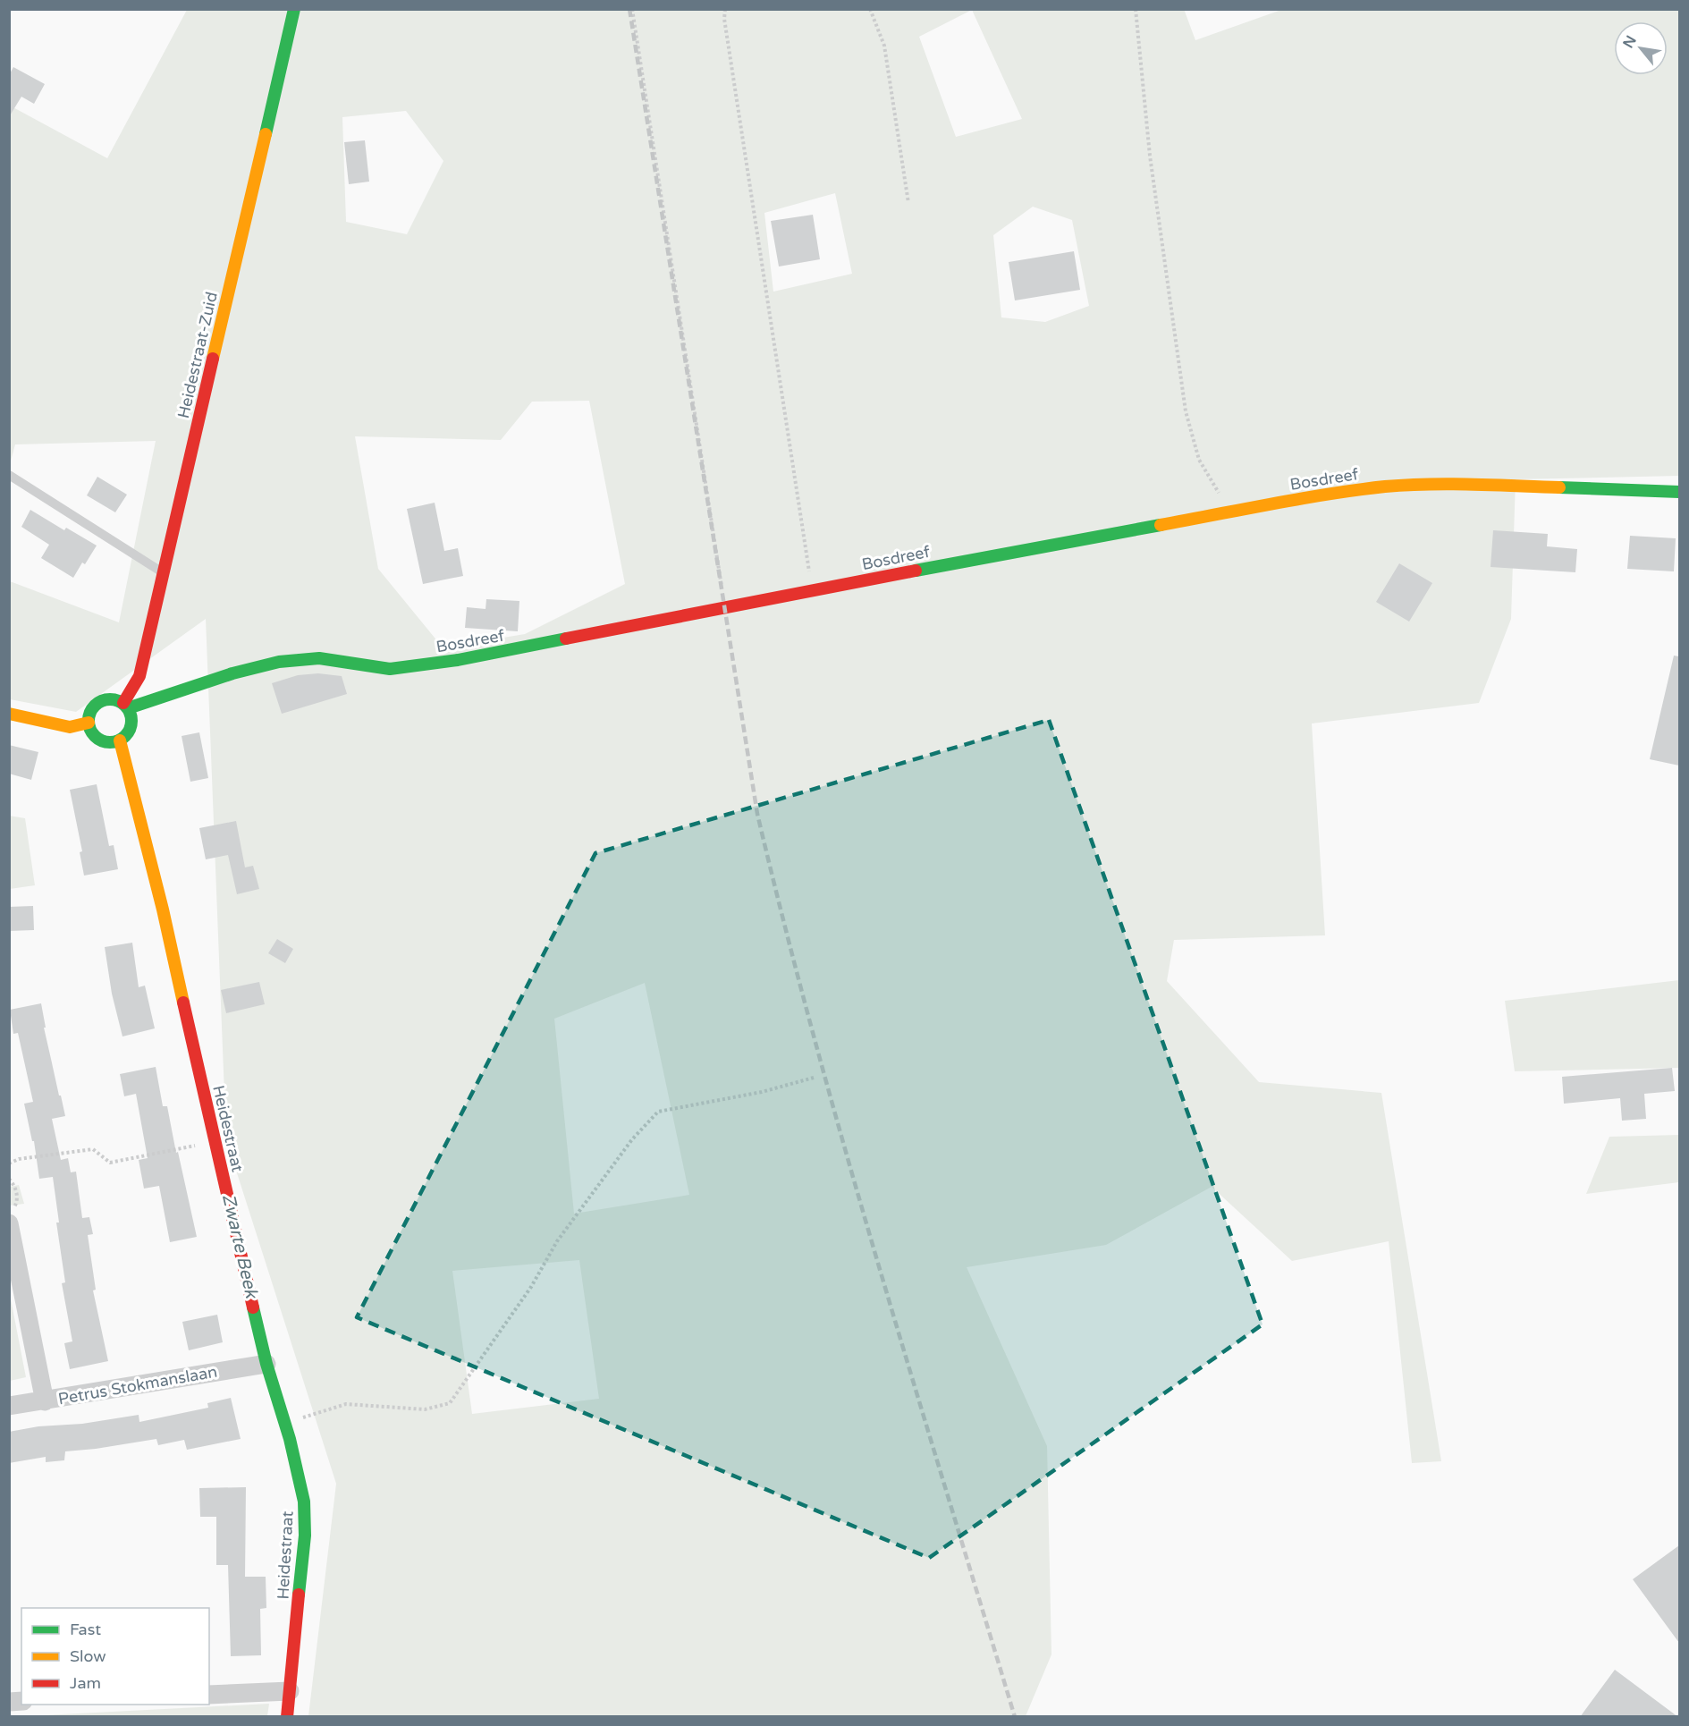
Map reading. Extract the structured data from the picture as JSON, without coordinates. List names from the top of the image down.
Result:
{
  "streets": {
    "street": [
      "Heidestraat-Zuid",
      "Bosdreef",
      "Heidestraat",
      "Petrus Stokmanslaan"
    ]
  },
  "crossings": [
    ["Heidestraat-Zuid", "Bosdreef"],
    ["Heidestraat-Zuid", "Heidestraat"],
    ["Bosdreef", "Heidestraat"],
    ["Heidestraat", "Petrus Stokmanslaan"]
  ],
  "water": ["Zwarte Beek"],
  "legend": ["Fast", "Slow", "Jam"],
  "north": "top left"
}
